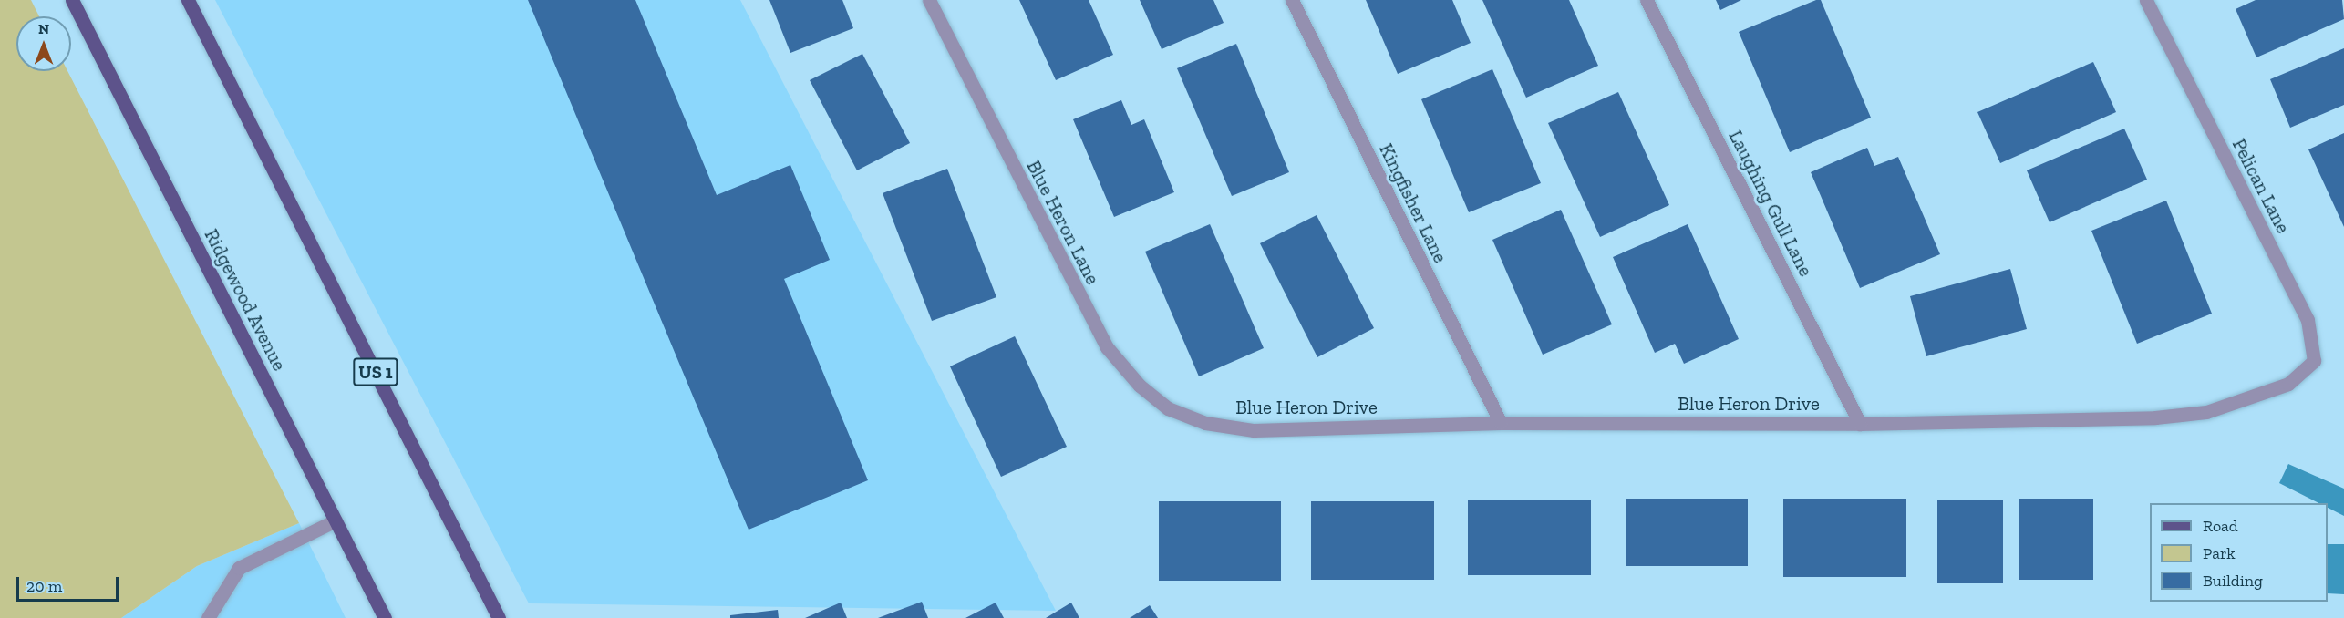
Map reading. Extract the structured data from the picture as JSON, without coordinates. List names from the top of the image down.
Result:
{
  "streets": {
    "main road": ["Ridgewood Avenue", "US 1"],
    "street": [
      "Pelican Lane",
      "Kingfisher Lane",
      "Laughing Gull Lane",
      "Blue Heron Lane",
      "Blue Heron Drive"
    ]
  },
  "crossings": [
    ["Pelican Lane", "Blue Heron Drive"],
    ["Kingfisher Lane", "Blue Heron Drive"],
    ["Laughing Gull Lane", "Blue Heron Drive"],
    ["Blue Heron Lane", "Blue Heron Drive"]
  ],
  "legend": ["Road", "Park", "Building"],
  "scale_bar": "20 m",
  "north": "top"
}
